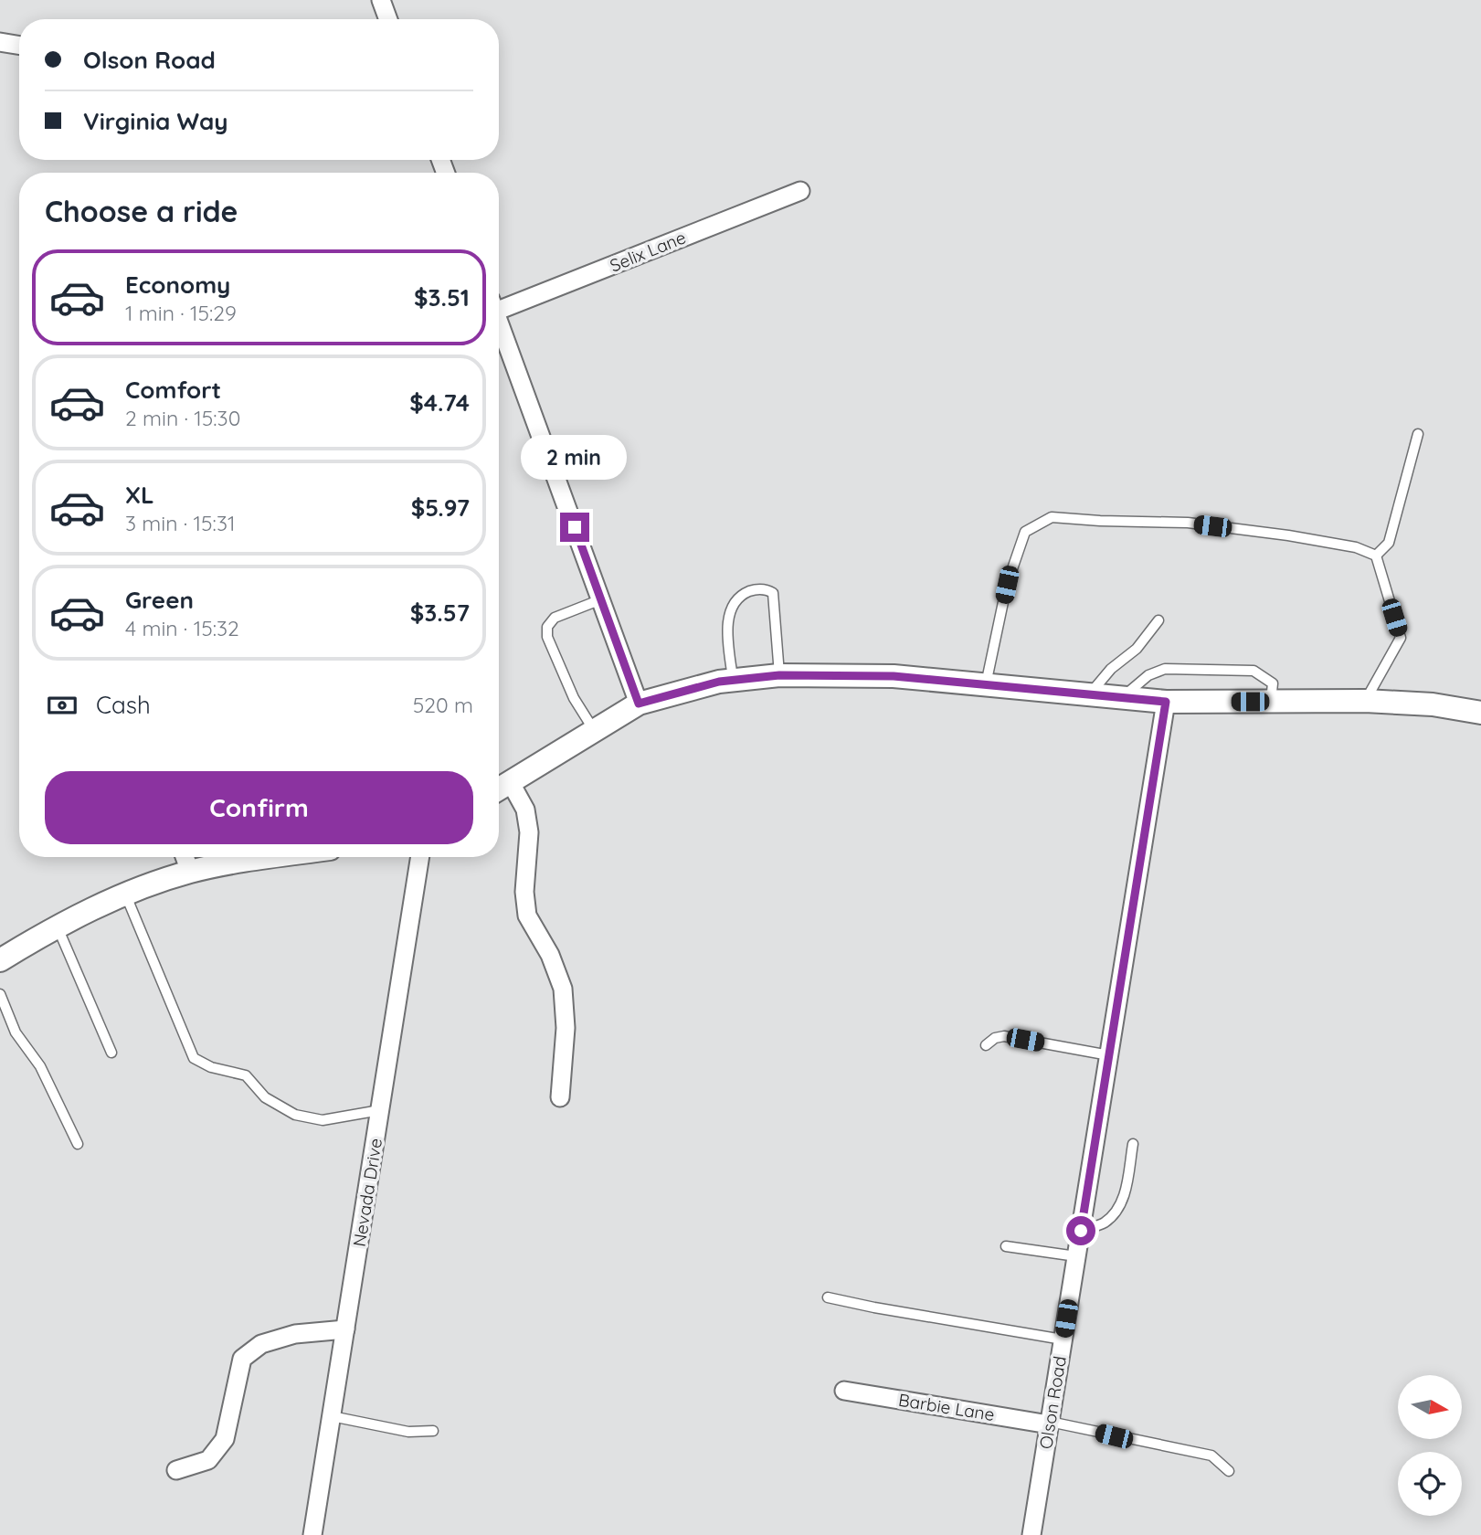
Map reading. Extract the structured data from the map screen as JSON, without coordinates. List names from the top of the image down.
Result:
{
  "streets": {
    "street": [
      "Selix Lane",
      "Nevada Drive",
      "Olson Road",
      "Barbie Lane"
    ]
  },
  "crossings": [
    ["Olson Road", "Barbie Lane"]
  ],
  "north": "right",
  "page": {
    "banner": ["Olson Road", "Virginia Way"],
    "heading": "Choose a ride",
    "list": [
      {
        "name": "Economy",
        "note": "1 min · 15:29",
        "value": "$3.51"
      },
      {
        "name": "Comfort",
        "note": "2 min · 15:30",
        "value": "$4.74"
      },
      {
        "name": "XL",
        "note": "3 min · 15:31",
        "value": "$5.97"
      },
      {
        "name": "Green",
        "note": "4 min · 15:32",
        "value": "$3.57"
      }
    ],
    "bubble": "2 min",
    "pay": ["Cash", "520 m"],
    "buttons": "Confirm"
  }
}
